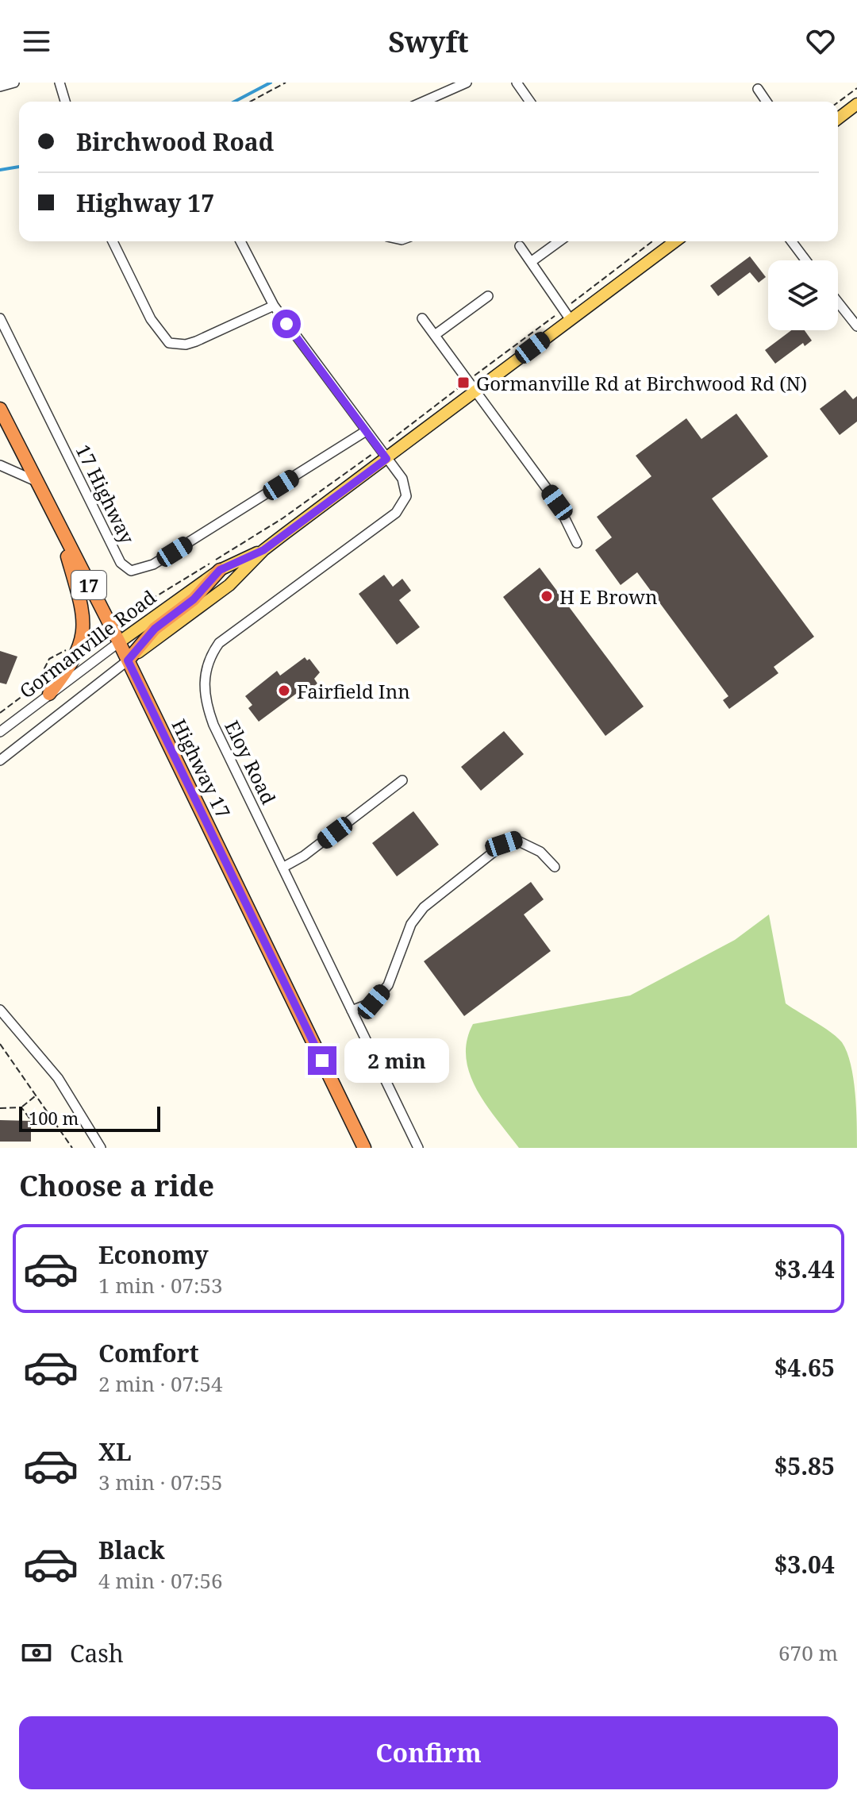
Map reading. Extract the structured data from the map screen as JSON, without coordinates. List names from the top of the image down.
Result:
{
  "streets": {
    "highway": ["17", "Highway 17"],
    "main road": ["Gormanville Road"],
    "street": ["17 Highway", "Eloy Road"]
  },
  "crossings": [
    ["17 Highway", "Eloy Road"],
    ["Gormanville Road", "Eloy Road"],
    ["Gormanville Road", "Highway 17"]
  ],
  "places": {
    "transit": ["Gormanville Rd at Birchwood Rd (N)"],
    "other": ["H E Brown", "Fairfield Inn"]
  },
  "scale_bar": "100 m",
  "page": {
    "header": "Swyft",
    "banner": ["Birchwood Road", "Highway 17"],
    "bubble": "2 min",
    "scale": "100 m",
    "heading": "Choose a ride",
    "list": [
      {
        "name": "Economy",
        "note": "1 min · 07:53",
        "value": "$3.44"
      },
      {
        "name": "Comfort",
        "note": "2 min · 07:54",
        "value": "$4.65"
      },
      {
        "name": "XL",
        "note": "3 min · 07:55",
        "value": "$5.85"
      },
      {
        "name": "Black",
        "note": "4 min · 07:56",
        "value": "$3.04"
      }
    ],
    "pay": ["Cash", "670 m"],
    "buttons": "Confirm"
  }
}
